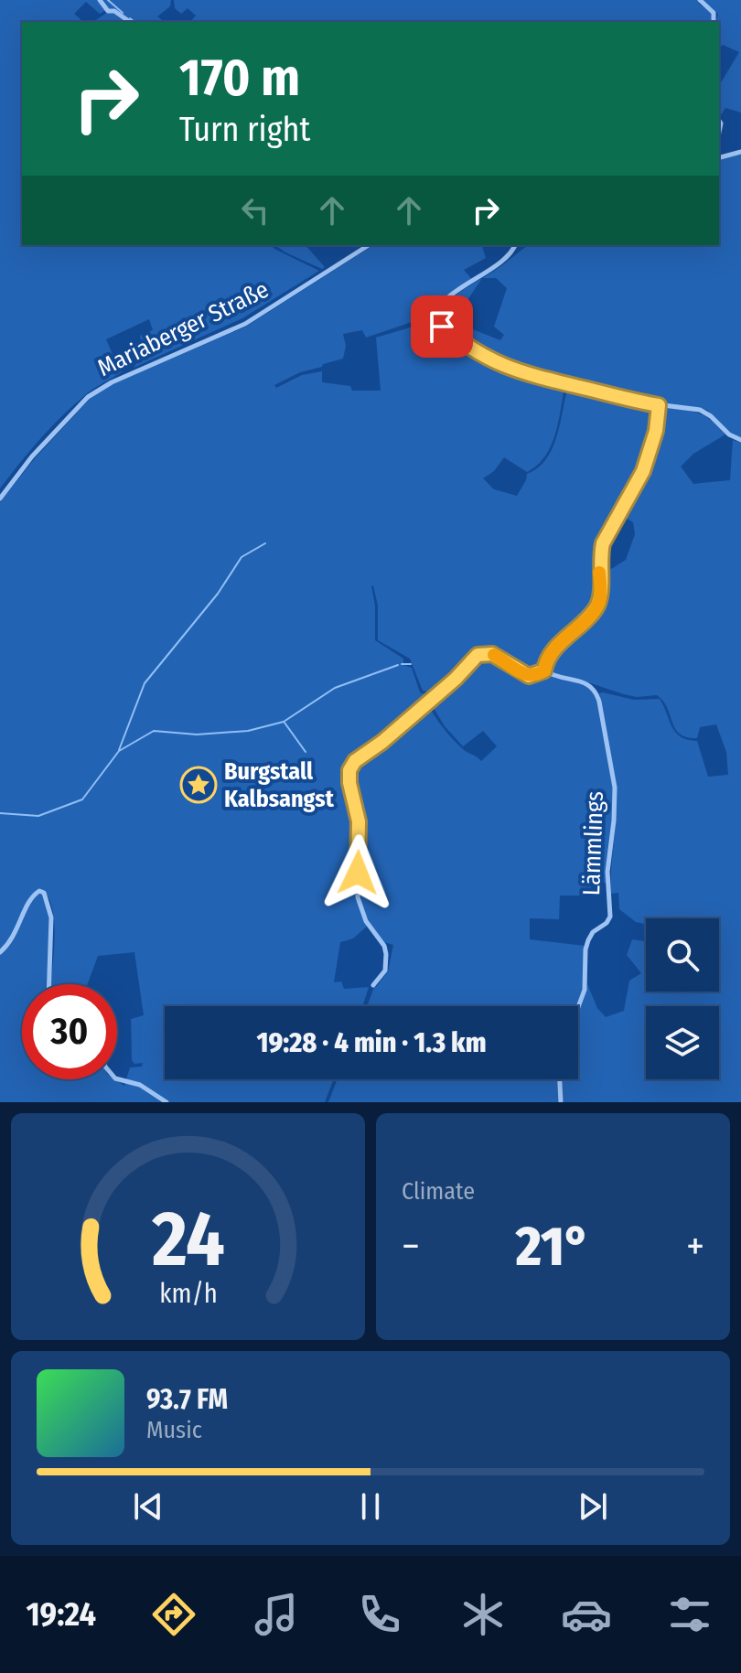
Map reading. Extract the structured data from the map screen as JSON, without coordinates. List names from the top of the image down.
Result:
{
  "streets": {
    "street": ["Mariaberger Straße", "Lämmlings"]
  },
  "places": {
    "place": ["Burgstall Kalbsangst"]
  },
  "page": {
    "turn": ["170 m", "Turn right"],
    "limit": "30",
    "trip": "19:28 · 4 min · 1.3 km",
    "tile": "Climate",
    "heat": ["−", "21°", "+"],
    "song": ["93.7 FM", "Music"],
    "tabs": "19:24",
    "gauge": ["24", "km/h"]
  }
}
